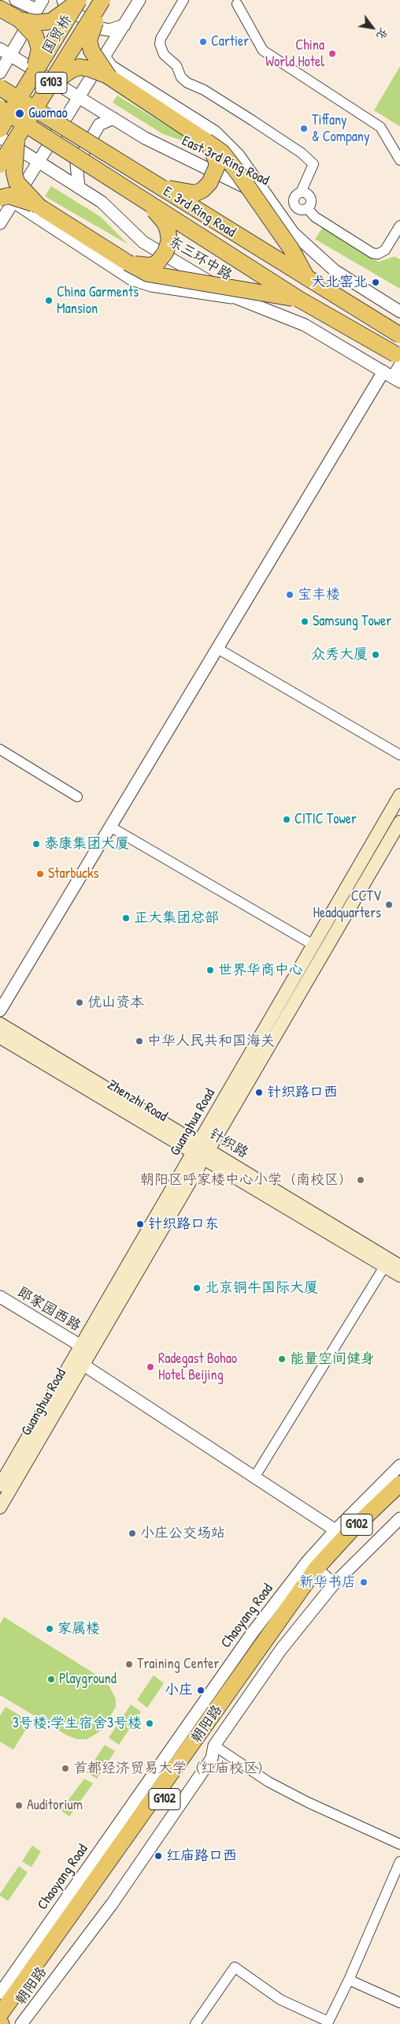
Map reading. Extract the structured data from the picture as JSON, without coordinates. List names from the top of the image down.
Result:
{
  "streets": {
    "highway": [
      "国贸桥",
      "G103",
      "E. 3rd Ring Road",
      "G102",
      "朝阳路"
    ],
    "main road": ["Zhenzhi Road", "Guanghua Road", "针织路"],
    "street": [
      "East 3rd Ring Road",
      "东三环中路",
      "郎家园西路",
      "Chaoyang Road"
    ]
  },
  "crossings": [
    ["国贸桥", "东三环中路"],
    ["Zhenzhi Road", "Guanghua Road"],
    ["Zhenzhi Road", "针织路"],
    ["Guanghua Road", "针织路"],
    ["Guanghua Road", "郎家园西路"],
    ["Chaoyang Road", "朝阳路"]
  ],
  "places": [
    "Cartier",
    "China World Hotel",
    "Guomao",
    "Tiffany & Company",
    "大北窑北",
    "China Garments Mansion",
    "宝丰楼",
    "Samsung Tower",
    "众秀大厦",
    "CITIC Tower",
    "泰康集团大厦",
    "Starbucks",
    "CCTV Headquarters",
    "正大集团总部",
    "世界华商中心",
    "优山资本",
    "中华人民共和国海关",
    "针织路口西",
    "朝阳区呼家楼中心小学（南校区）",
    "针织路口东",
    "北京铜牛国际大厦",
    "能量空间健身",
    "Radegast Bohao Hotel Beijing",
    "小庄公交场站",
    "新华书店",
    "家属楼",
    "Training Center",
    "Playground",
    "小庄",
    "3号楼;学生宿舍3号楼",
    "首都经济贸易大学（红庙校区）",
    "Auditorium",
    "红庙路口西"
  ],
  "north": "bottom right"
}
